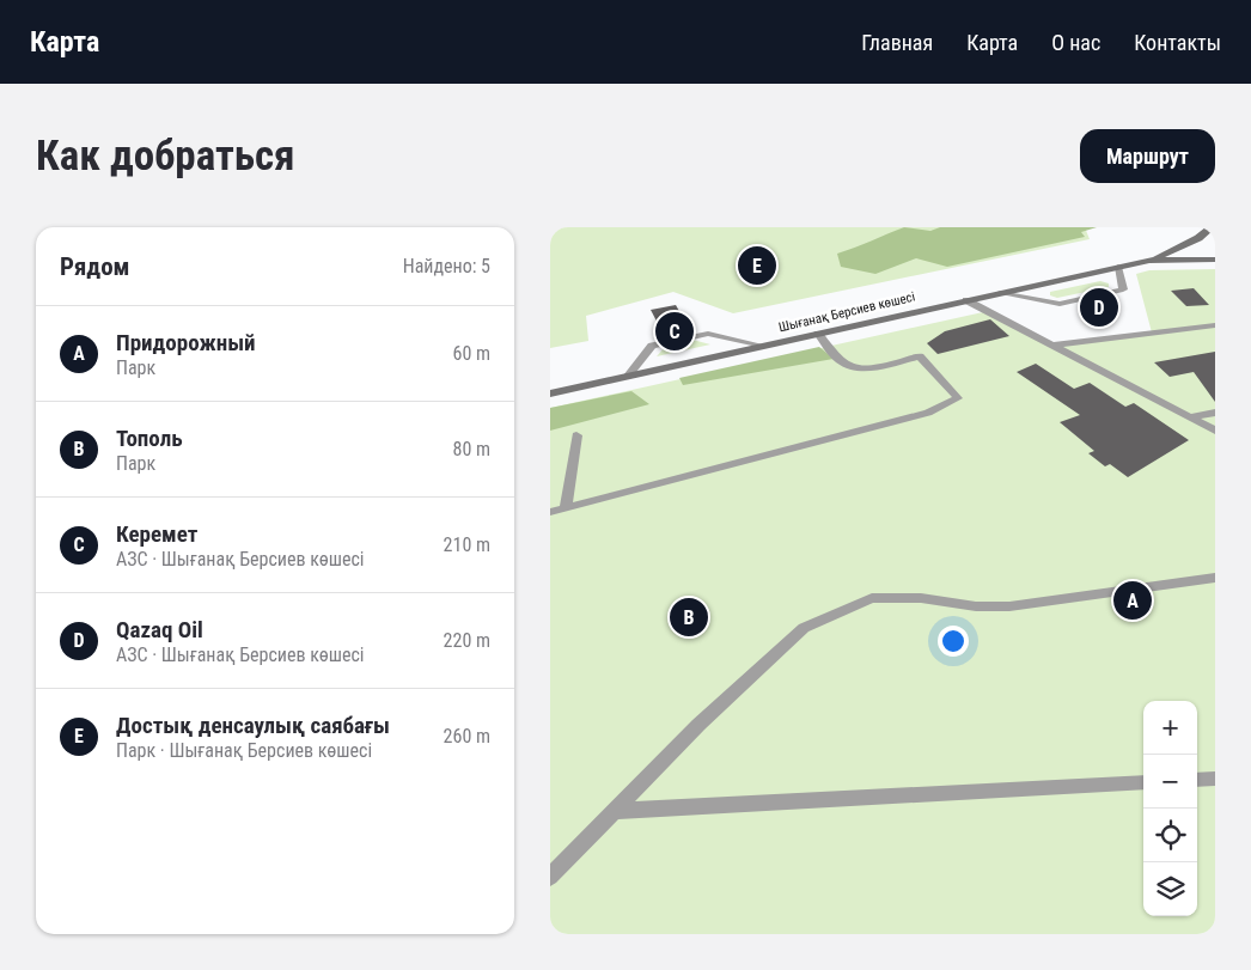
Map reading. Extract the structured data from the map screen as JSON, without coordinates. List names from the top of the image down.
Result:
{
  "streets": {
    "main road": ["Шығанақ Берсиев көшесі"]
  },
  "page": {
    "header": "Карта",
    "nav": [
      "Главная",
      "Карта",
      "О нас",
      "Контакты"
    ],
    "buttons": "Маршрут",
    "title": "Как добраться",
    "heading": ["Рядом", "Найдено: 5"],
    "pins": [
      "E",
      "D",
      "C",
      "A",
      "B"
    ],
    "list": [
      {
        "mark": "A",
        "name": "Придорожный",
        "note": "Парк",
        "value": "60 m"
      },
      {
        "mark": "B",
        "name": "Тополь",
        "note": "Парк",
        "value": "80 m"
      },
      {
        "mark": "C",
        "name": "Керемет",
        "note": "АЗС · Шығанақ Берсиев көшесі",
        "value": "210 m"
      },
      {
        "mark": "D",
        "name": "Qazaq Oil",
        "note": "АЗС · Шығанақ Берсиев көшесі",
        "value": "220 m"
      },
      {
        "mark": "E",
        "name": "Достық денсаулық саябағы",
        "note": "Парк · Шығанақ Берсиев көшесі",
        "value": "260 m"
      }
    ],
    "map_buttons": ["+", "−"]
  }
}
